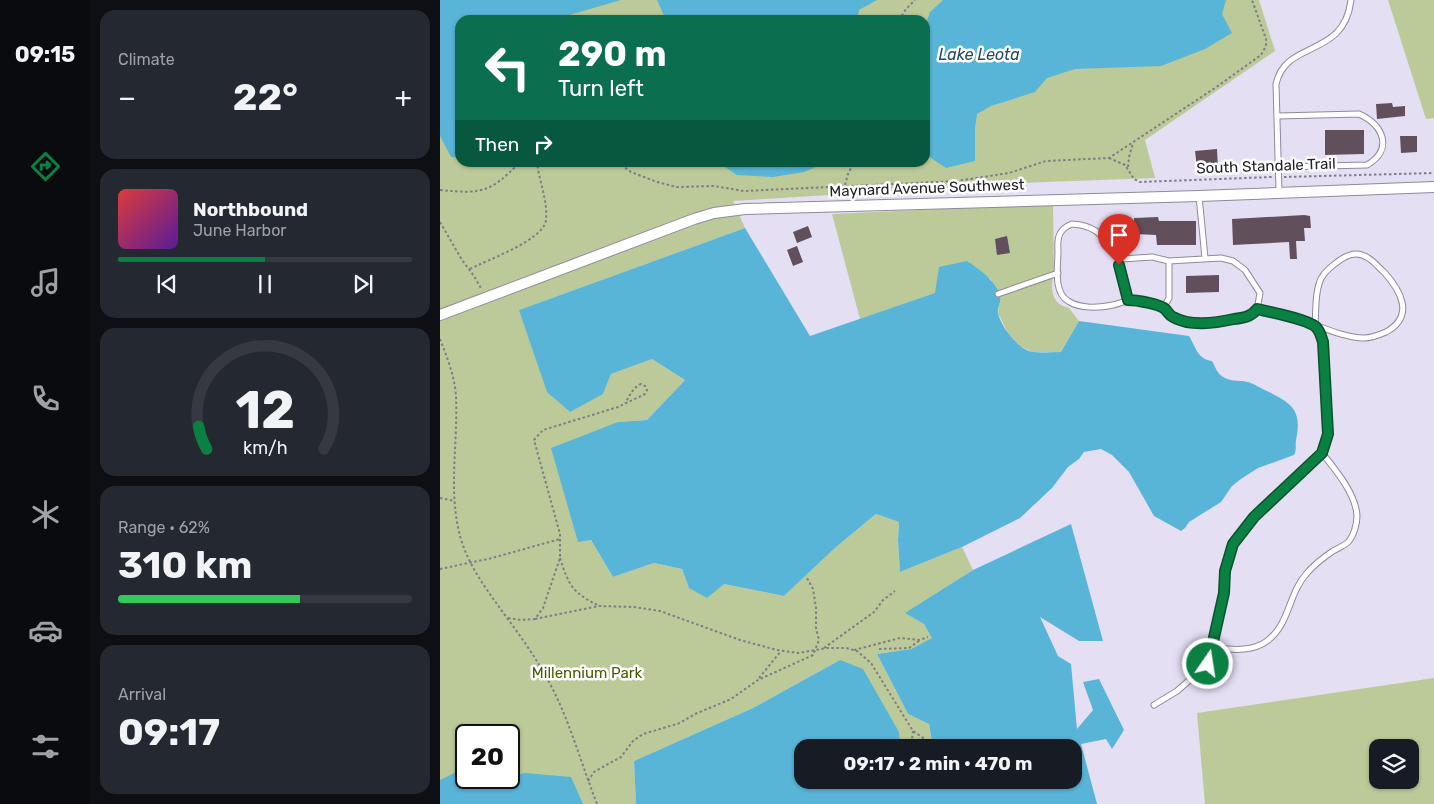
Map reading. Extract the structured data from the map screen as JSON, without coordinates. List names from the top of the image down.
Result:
{
  "streets": {
    "street": ["Maynard Avenue Southwest"],
    "path": ["South Standale Trail"]
  },
  "water": ["Lake Leota"],
  "parks": ["Millennium Park"],
  "page": {
    "tabs": "09:15",
    "tile": [
      "Climate",
      ["Range · 62%", "310 km"],
      ["Arrival", "09:17"]
    ],
    "turn": ["290 m", "Turn left"],
    "heat": ["−", "22°", "+"],
    "then": "Then",
    "song": ["Northbound", "June Harbor"],
    "limit": "20",
    "trip": "09:17 · 2 min · 470 m",
    "gauge": ["12", "km/h"]
  }
}
